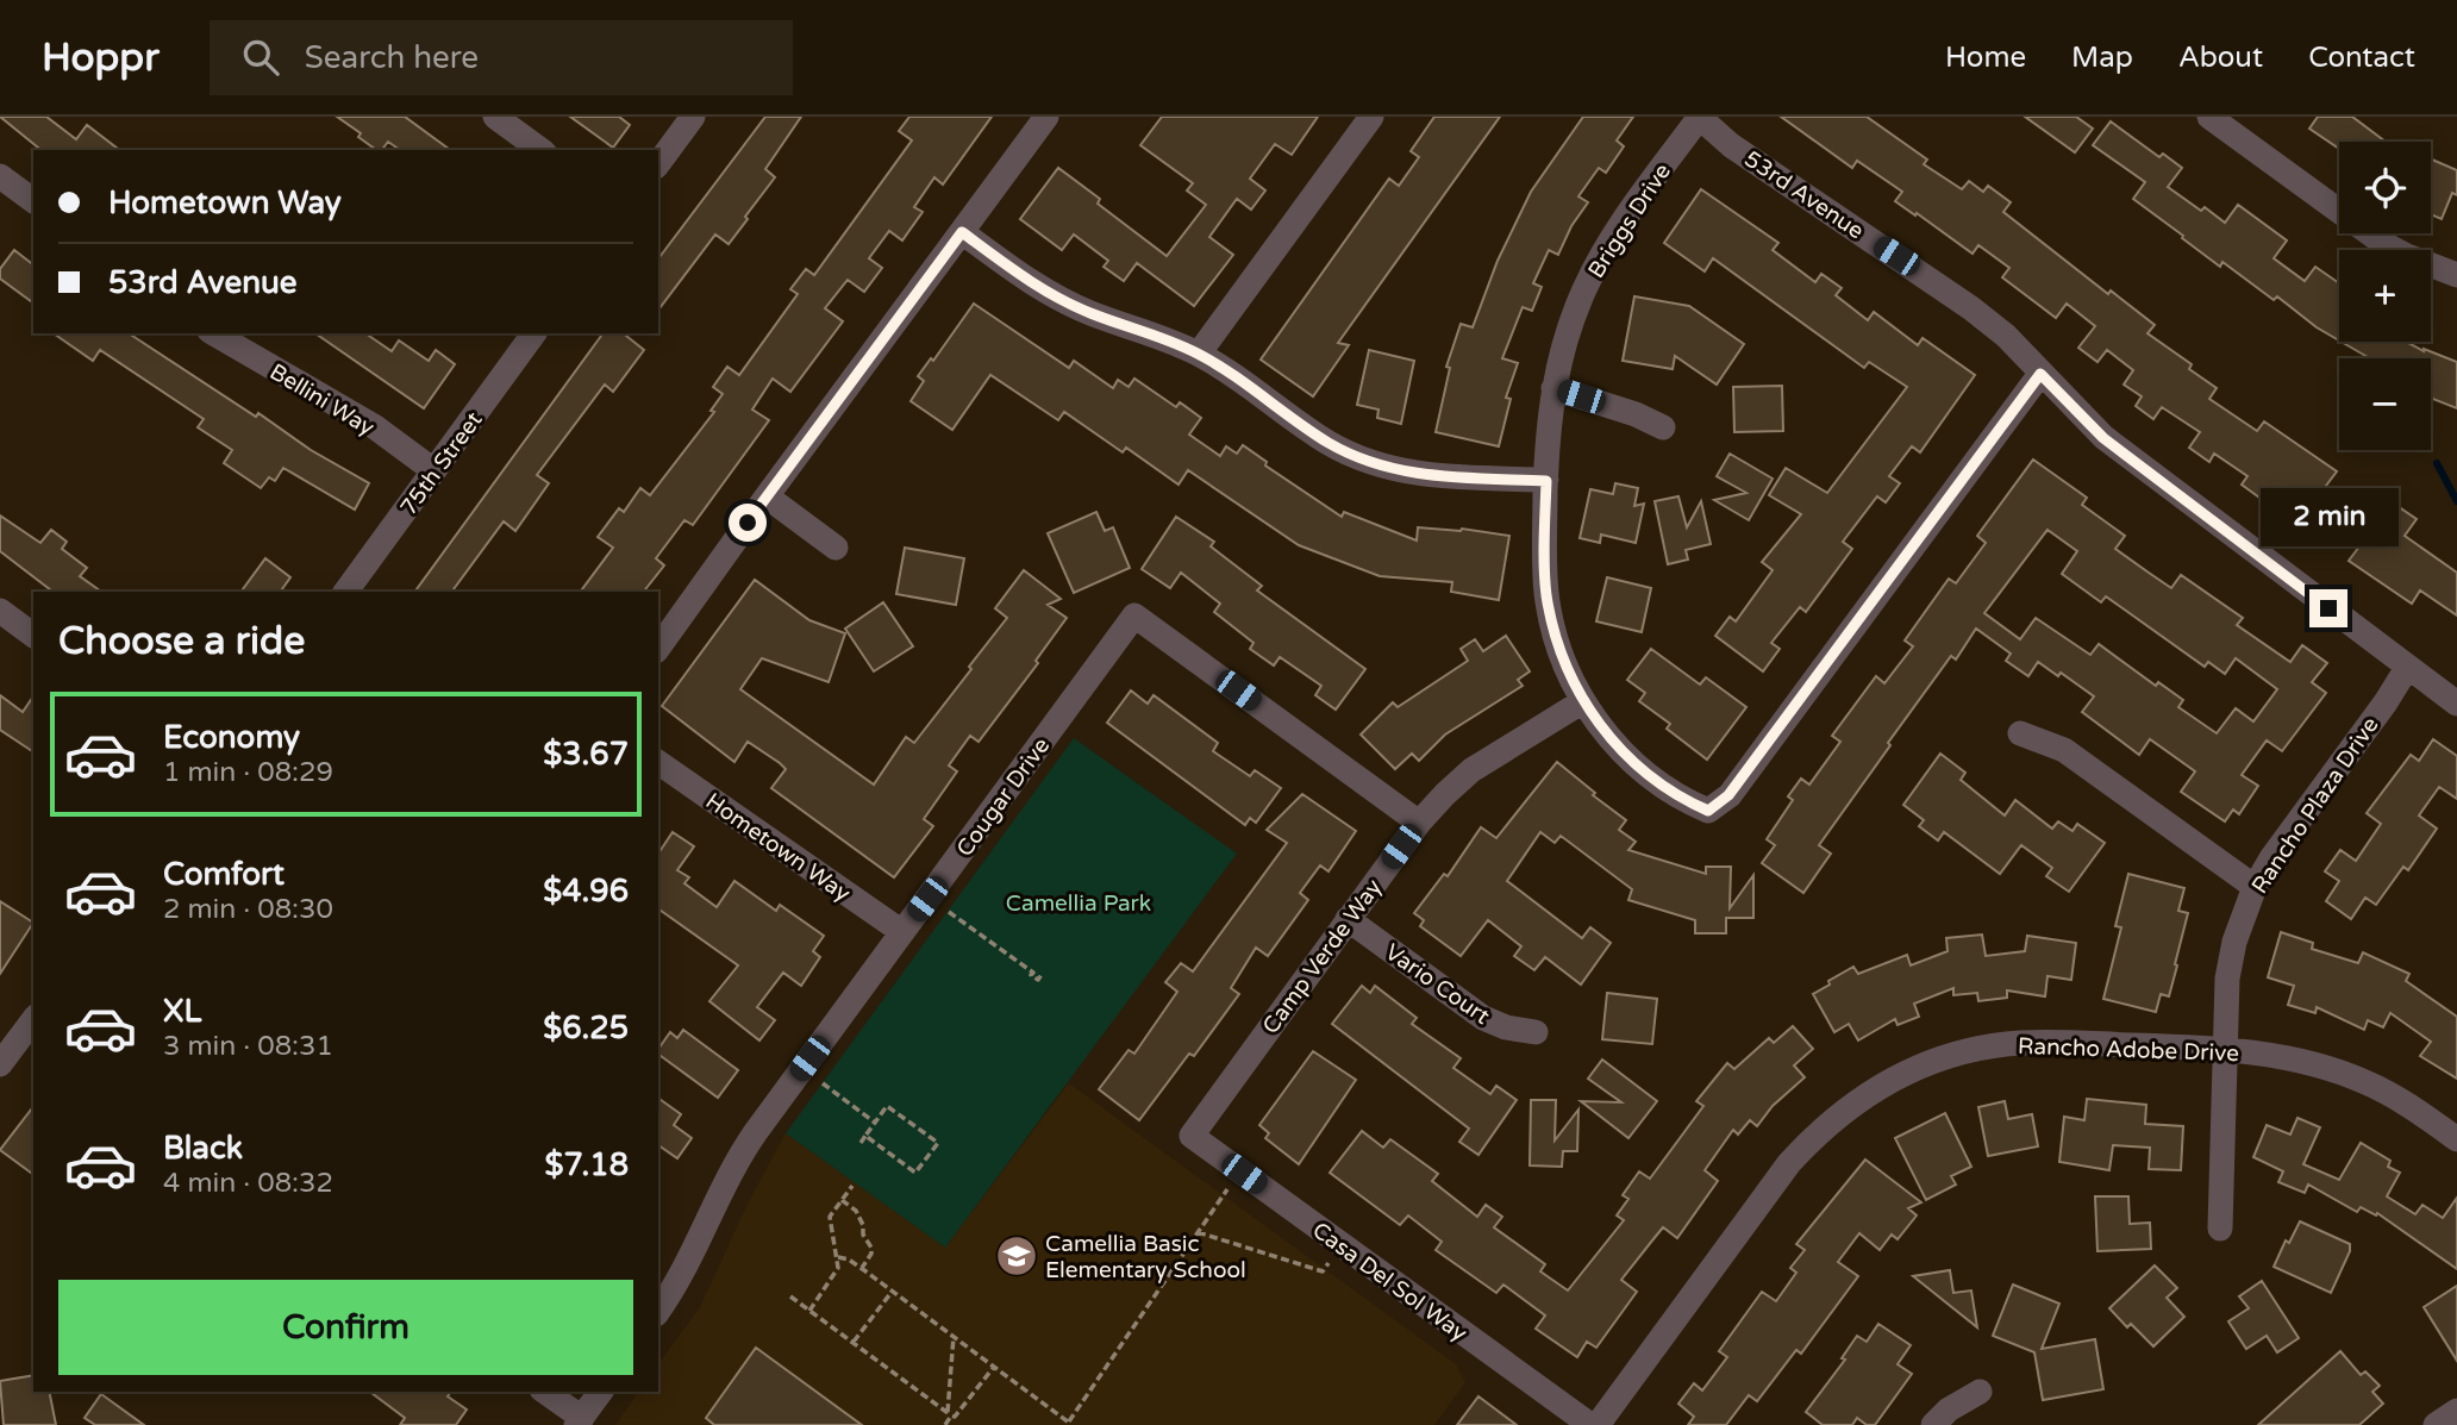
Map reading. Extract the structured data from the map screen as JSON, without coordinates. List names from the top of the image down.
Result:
{
  "streets": {
    "street": [
      "53rd Avenue",
      "Briggs Drive",
      "Bellini Way",
      "75th Street",
      "Cougar Drive",
      "Rancho Plaza Drive",
      "Hometown Way",
      "Camp Verde Way",
      "Vario Court",
      "Rancho Adobe Drive",
      "Casa Del Sol Way"
    ]
  },
  "crossings": [
    ["53rd Avenue", "Briggs Drive"],
    ["53rd Avenue", "Rancho Plaza Drive"],
    ["Briggs Drive", "Camp Verde Way"],
    ["Bellini Way", "75th Street"],
    ["Cougar Drive", "Hometown Way"],
    ["Cougar Drive", "Camp Verde Way"],
    ["Rancho Plaza Drive", "Rancho Adobe Drive"],
    ["Camp Verde Way", "Vario Court"],
    ["Camp Verde Way", "Casa Del Sol Way"]
  ],
  "parks": ["Camellia Park"],
  "places": {
    "school or university": ["Camellia Basic Elementary School"]
  },
  "page": {
    "header": "Hoppr",
    "search": "Search here",
    "nav": [
      "Home",
      "Map",
      "About",
      "Contact"
    ],
    "map_buttons": ["+", "−"],
    "banner": ["Hometown Way", "53rd Avenue"],
    "bubble": "2 min",
    "heading": "Choose a ride",
    "list": [
      {
        "name": "Economy",
        "note": "1 min · 08:29",
        "value": "$3.67"
      },
      {
        "name": "Comfort",
        "note": "2 min · 08:30",
        "value": "$4.96"
      },
      {
        "name": "XL",
        "note": "3 min · 08:31",
        "value": "$6.25"
      },
      {
        "name": "Black",
        "note": "4 min · 08:32",
        "value": "$7.18"
      }
    ],
    "buttons": "Confirm"
  }
}
